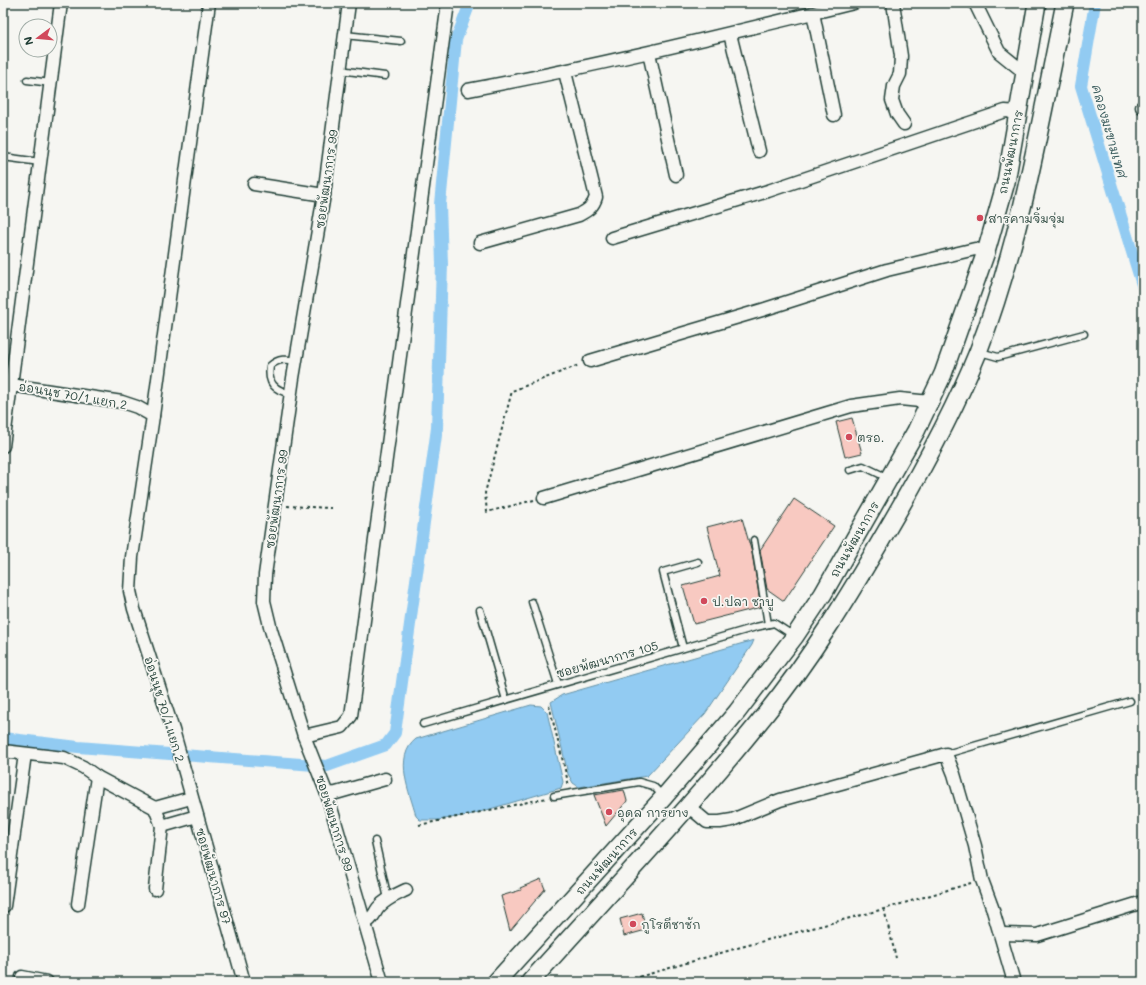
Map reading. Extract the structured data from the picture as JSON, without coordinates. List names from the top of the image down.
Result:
{
  "streets": {
    "main road": ["ถนนพัฒนาการ"],
    "street": ["ซอยพัฒนาการ 99", "อ่อนนุช 70/1 แยก 2", "ซอยพัฒนาการ 97"],
    "lane": ["ซอยพัฒนาการ 105"]
  },
  "crossings": [
    ["อ่อนนุช 70/1 แยก 2", "ซอยพัฒนาการ 97"]
  ],
  "water": ["คลองมะขามเทศ"],
  "places": [
    "สารคามจิ้มจุ่ม",
    "ตรอ.",
    "ป.ปลา ชาบู",
    "อุดล การยาง",
    "กูโรตีชาชัก"
  ],
  "north": "left"
}
